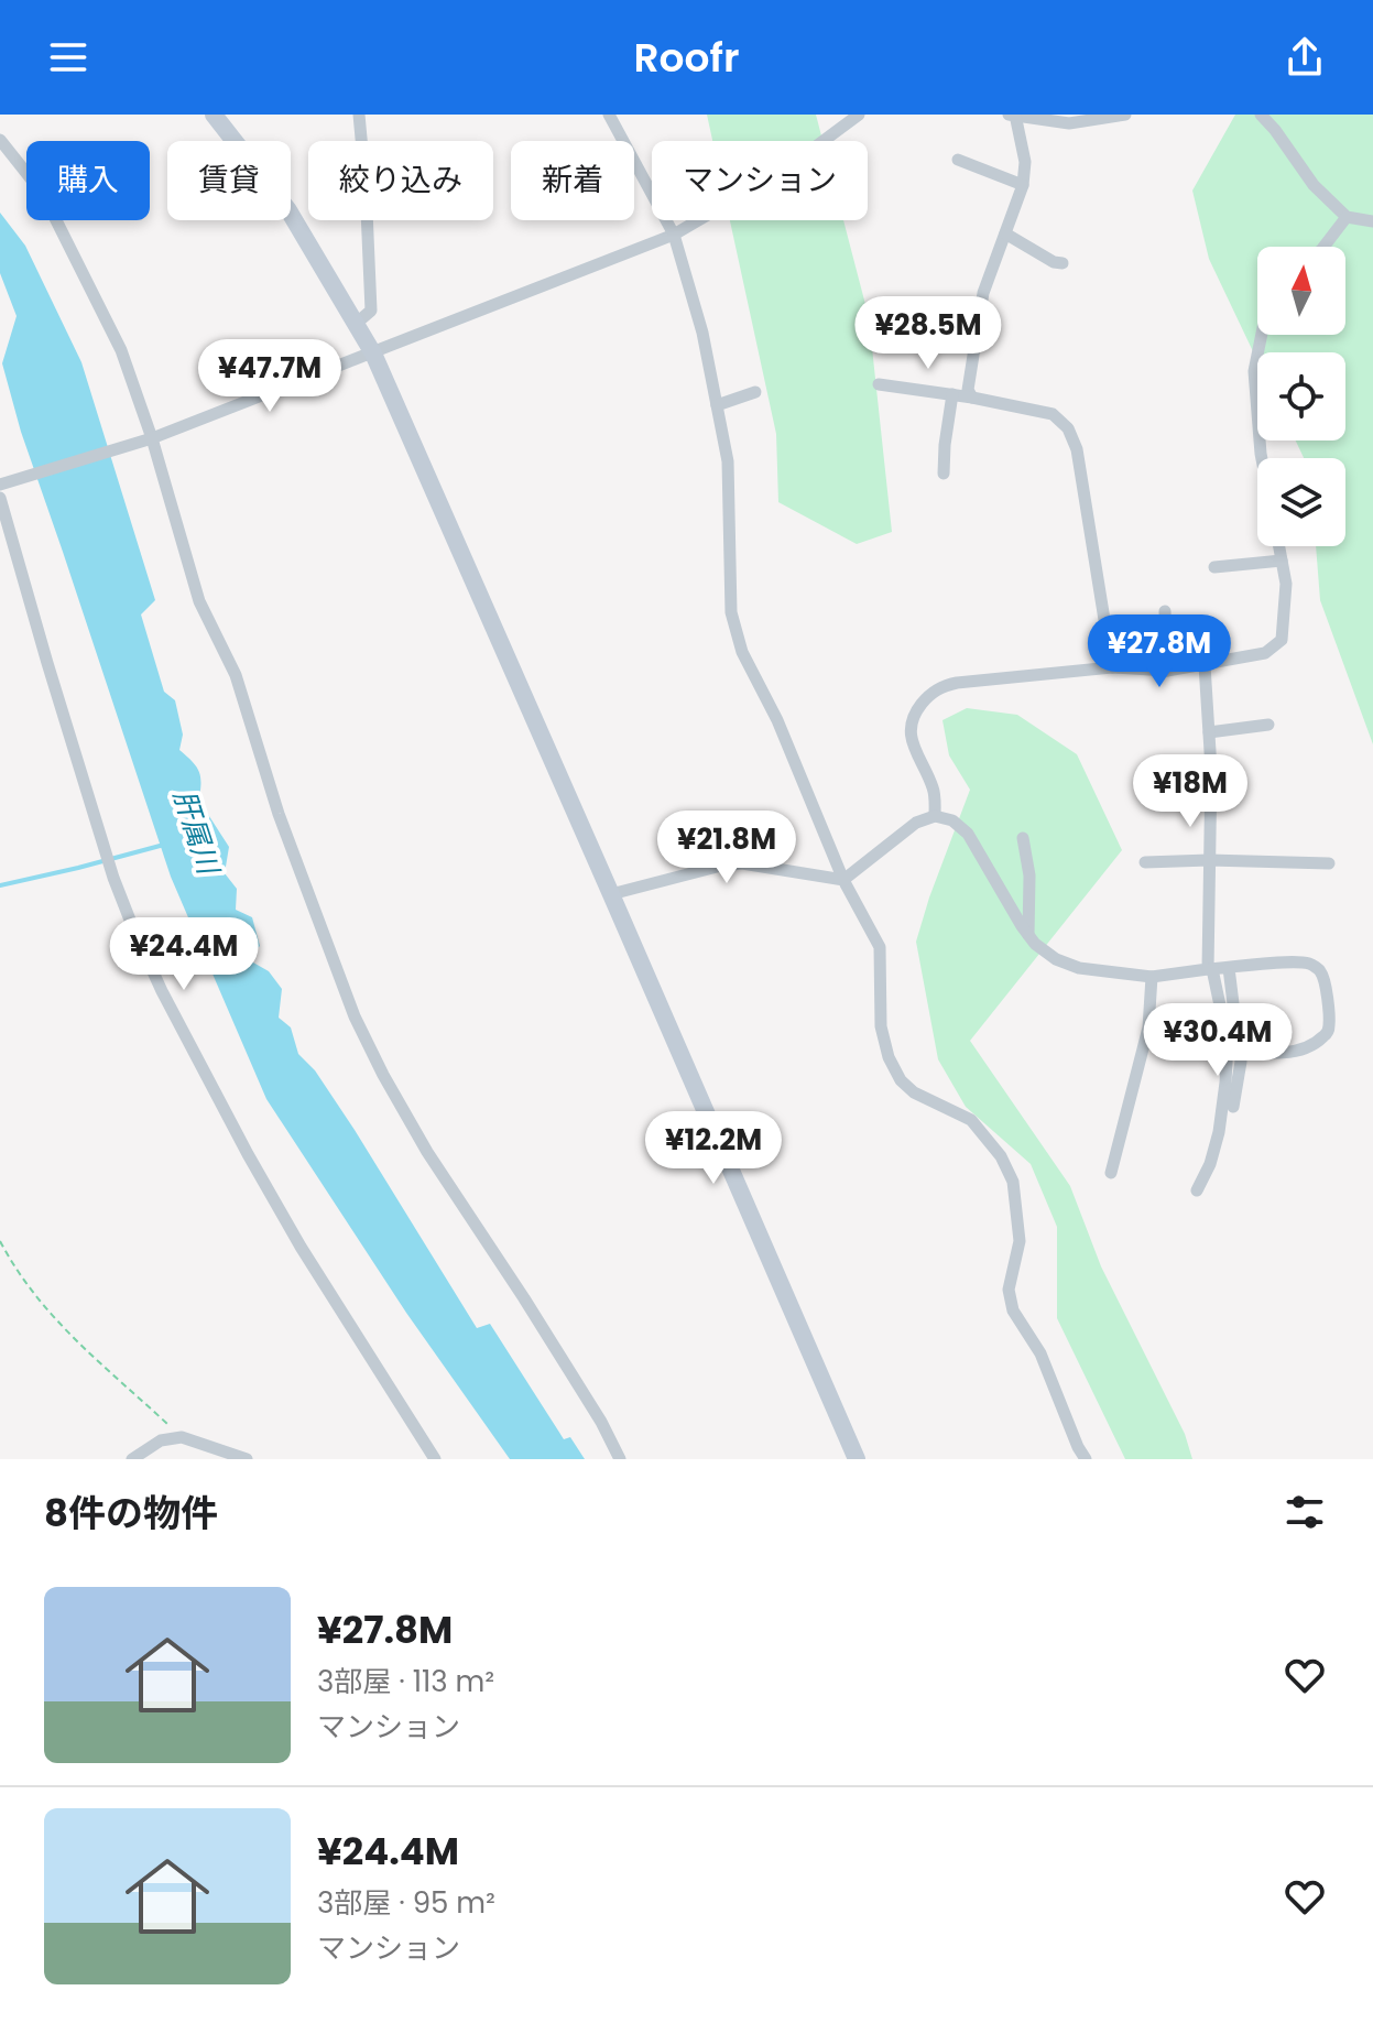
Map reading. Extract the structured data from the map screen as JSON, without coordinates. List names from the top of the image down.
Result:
{
  "water": ["肝属川"],
  "north": "top",
  "page": {
    "header": "Roofr",
    "chip": [
      "購入",
      "賃貸",
      "絞り込み",
      "新着",
      "マンション"
    ],
    "price": [
      "¥28.5M",
      "¥47.7M",
      "¥27.8M",
      "¥18M",
      "¥21.8M",
      "¥24.4M",
      "¥30.4M",
      "¥12.2M"
    ],
    "heading": "8件の物件",
    "list": [
      {
        "name": "¥27.8M",
        "note": "3部屋 · 113 m² · マンション"
      },
      {
        "name": "¥24.4M",
        "note": "3部屋 · 95 m² · マンション"
      }
    ]
  }
}
